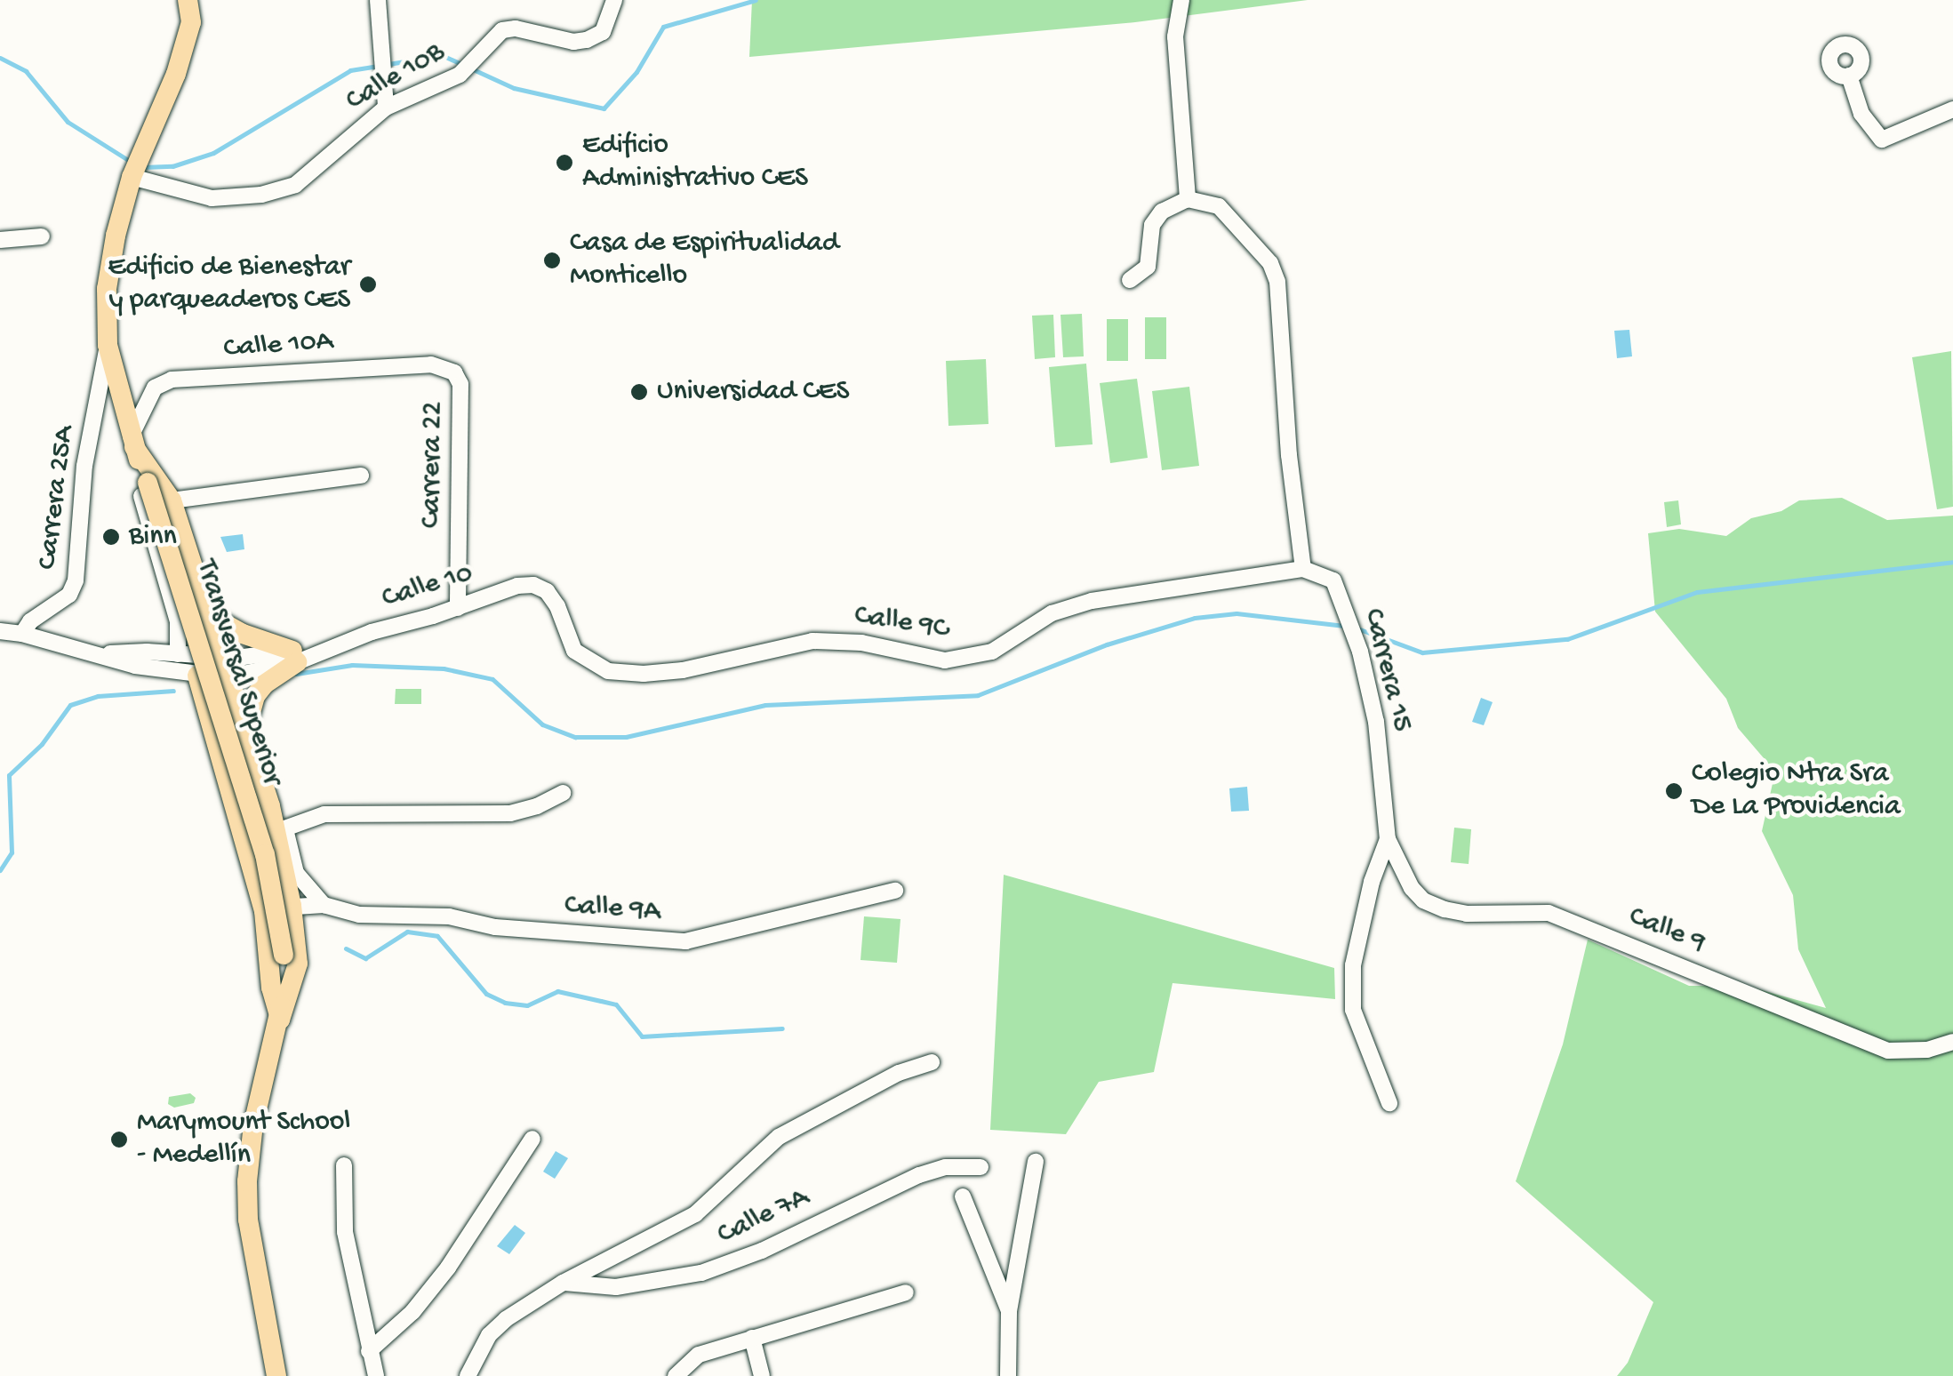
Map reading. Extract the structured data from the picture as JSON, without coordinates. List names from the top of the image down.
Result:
{
  "streets": {
    "main road": ["Transversal Superior"],
    "street": [
      "Calle 10B",
      "Calle 10A",
      "Carrera 22",
      "Carrera 25A",
      "Calle 10",
      "Calle 9C",
      "Carrera 15",
      "Calle 9A",
      "Calle 9",
      "Calle 7A"
    ]
  },
  "crossings": [
    ["Calle 10B", "Transversal Superior"],
    ["Calle 10A", "Carrera 22"],
    ["Calle 10A", "Transversal Superior"],
    ["Carrera 22", "Calle 10"],
    ["Carrera 25A", "Calle 10"],
    ["Carrera 25A", "Transversal Superior"],
    ["Calle 10", "Calle 9C"],
    ["Calle 9C", "Carrera 15"],
    ["Carrera 15", "Calle 9"]
  ],
  "places": [
    "Edificio Administrativo CES",
    "Casa de Espiritualidad Monticello",
    "Edificio de Bienestar y parqueaderos CES",
    "Universidad CES",
    "Binn",
    "Colegio Ntra Sra De La Providencia",
    "Marymount School - Medellín"
  ]
}
